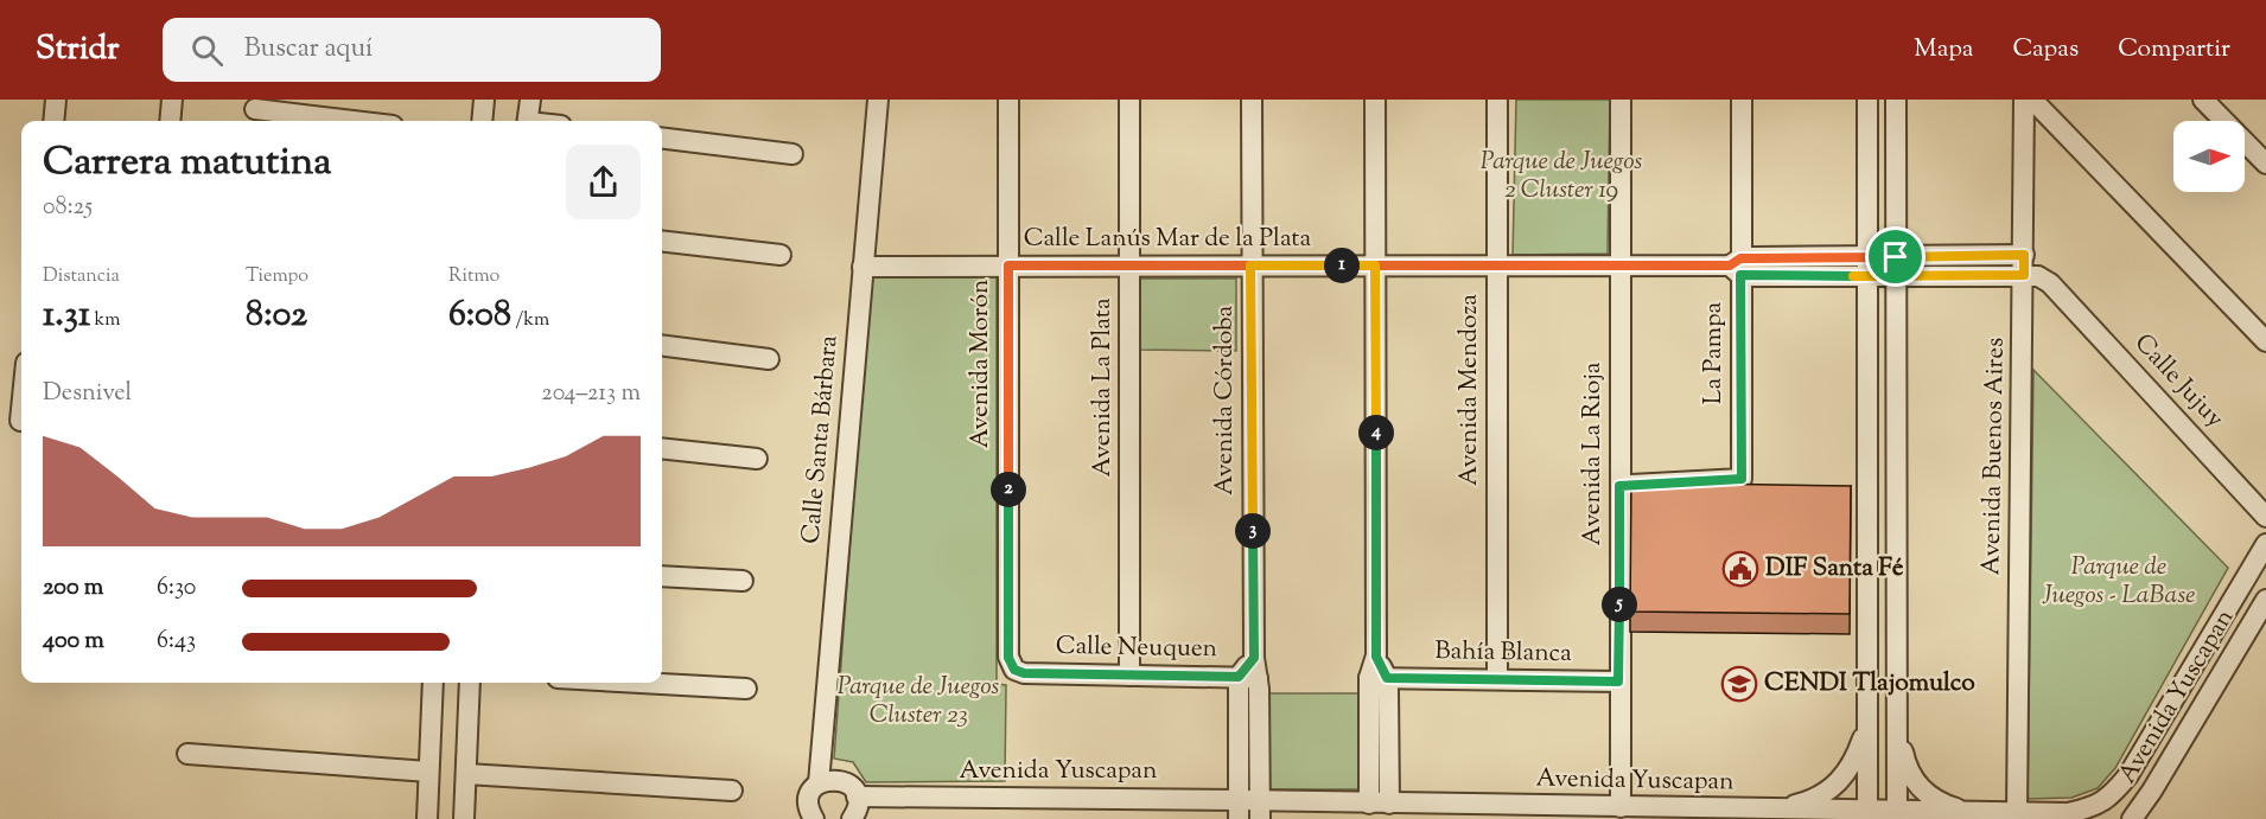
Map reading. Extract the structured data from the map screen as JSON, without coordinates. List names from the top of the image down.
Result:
{
  "streets": {
    "street": [
      "Calle Lanús Mar de la Plata",
      "La Pampa",
      "Avenida Morón",
      "Calle Jujuy",
      "Avenida La Plata",
      "Avenida Mendoza",
      "Avenida Córdoba",
      "Calle Santa Bárbara",
      "Avenida La Rioja",
      "Avenida Buenos Aires",
      "Calle Neuquen",
      "Bahía Blanca",
      "Avenida Yuscapan"
    ]
  },
  "crossings": [
    ["Calle Lanús Mar de la Plata", "La Pampa"],
    ["Calle Lanús Mar de la Plata", "Avenida Morón"],
    ["Calle Lanús Mar de la Plata", "Calle Jujuy"],
    ["Calle Lanús Mar de la Plata", "Avenida La Plata"],
    ["Calle Lanús Mar de la Plata", "Avenida Mendoza"],
    ["Calle Lanús Mar de la Plata", "Avenida Córdoba"],
    ["Calle Lanús Mar de la Plata", "Calle Santa Bárbara"],
    ["Calle Lanús Mar de la Plata", "Avenida La Rioja"],
    ["Calle Lanús Mar de la Plata", "Avenida Buenos Aires"],
    ["La Pampa", "Avenida La Rioja"],
    ["Avenida Morón", "Calle Neuquen"],
    ["Avenida La Plata", "Calle Neuquen"],
    ["Avenida Mendoza", "Bahía Blanca"],
    ["Avenida Córdoba", "Calle Neuquen"],
    ["Avenida Córdoba", "Avenida Yuscapan"],
    ["Avenida La Rioja", "Bahía Blanca"],
    ["Avenida La Rioja", "Avenida Yuscapan"],
    ["Avenida Buenos Aires", "Avenida Yuscapan"]
  ],
  "parks": ["Parque de Juegos 2 Cluster 19", "Parque de Juegos - LaBase", "Parque de Juegos Cluster 23"],
  "places": {
    "public building": ["DIF Santa Fé"],
    "school or university": ["CENDI Tlajomulco"]
  },
  "north": "right",
  "page": {
    "header": "Stridr",
    "search": "Buscar aquí",
    "nav": ["Mapa", "Capas", "Compartir"],
    "heading": ["Carrera matutina", "08:25"],
    "stats": [
      ["Distancia", "1.31 km"],
      ["Tiempo", "8:02"],
      ["Ritmo", "6:08 /km"]
    ],
    "pins": [
      "1",
      "4",
      "2",
      "3",
      "5"
    ],
    "chart": ["Desnivel", "204–213 m"],
    "list": [
      {
        "name": "200 m",
        "note": "6:30"
      },
      {
        "name": "400 m",
        "note": "6:43"
      }
    ]
  }
}
